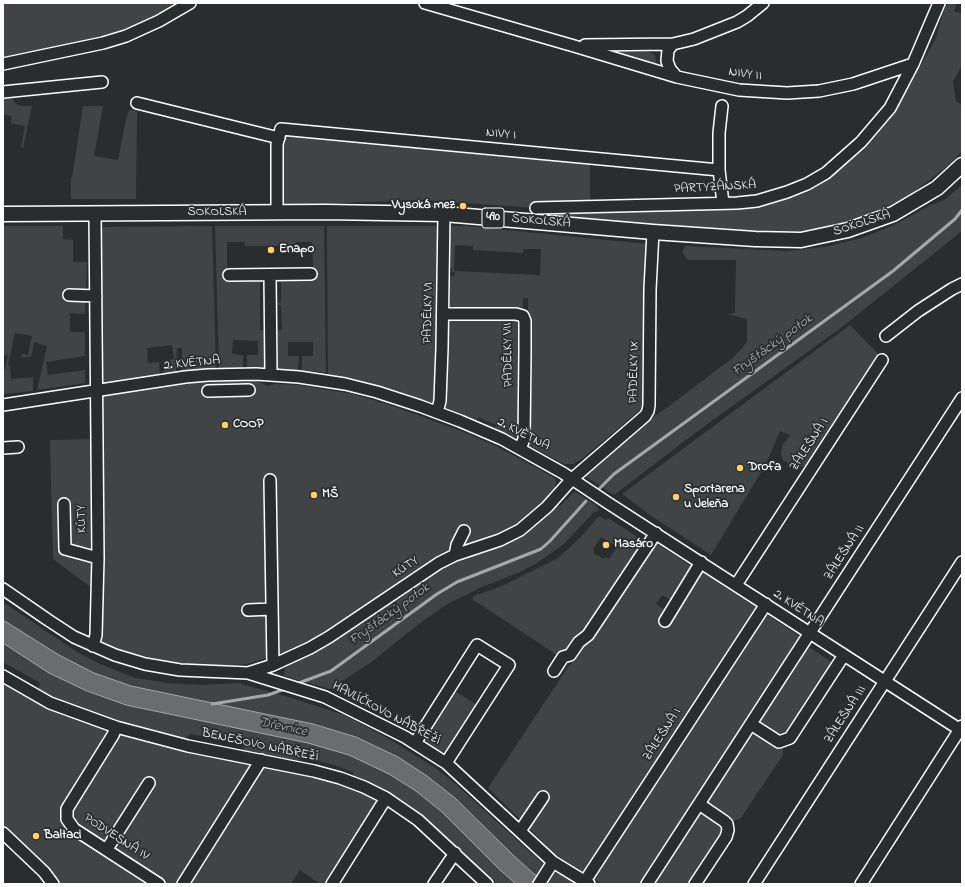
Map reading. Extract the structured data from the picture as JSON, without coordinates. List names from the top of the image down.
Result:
{
  "streets": {
    "main road": ["SOKOLSKÁ", "490"],
    "street": [
      "NIVY II",
      "NIVY I",
      "PARTYZÁNSKÁ",
      "PADĚLKY VI",
      "PADĚLKY VII",
      "2. KVĚTNA",
      "PADĚLKY IX",
      "ZÁLEŠNÁ I",
      "KÚTY",
      "ZÁLEŠNÁ II",
      "HAVLÍČKOVO NÁBŘEŽÍ",
      "ZÁLEŠNÁ III",
      "BENEŠOVO NÁBŘEŽÍ",
      "PODVESNÁ IV"
    ]
  },
  "crossings": [
    ["NIVY II", "PARTYZÁNSKÁ"],
    ["SOKOLSKÁ", "PADĚLKY VI"],
    ["SOKOLSKÁ", "PADĚLKY IX"],
    ["SOKOLSKÁ", "KÚTY"],
    ["PADĚLKY VI", "PADĚLKY VII"],
    ["PADĚLKY VI", "2. KVĚTNA"],
    ["PADĚLKY VII", "2. KVĚTNA"],
    ["2. KVĚTNA", "PADĚLKY IX"],
    ["2. KVĚTNA", "ZÁLEŠNÁ I"],
    ["2. KVĚTNA", "KÚTY"],
    ["2. KVĚTNA", "ZÁLEŠNÁ II"],
    ["2. KVĚTNA", "ZÁLEŠNÁ III"],
    ["PADĚLKY IX", "KÚTY"],
    ["ZÁLEŠNÁ I", "HAVLÍČKOVO NÁBŘEŽÍ"],
    ["KÚTY", "HAVLÍČKOVO NÁBŘEŽÍ"],
    ["BENEŠOVO NÁBŘEŽÍ", "PODVESNÁ IV"]
  ],
  "water": ["Fryštácký potok", "Dřevnice"],
  "places": [
    "Vysoká mez",
    "Enapo",
    "COOP",
    "Drofa",
    "MŠ",
    "Sportarena u Jeleňa",
    "Masáro",
    "Baltaci"
  ]
}
